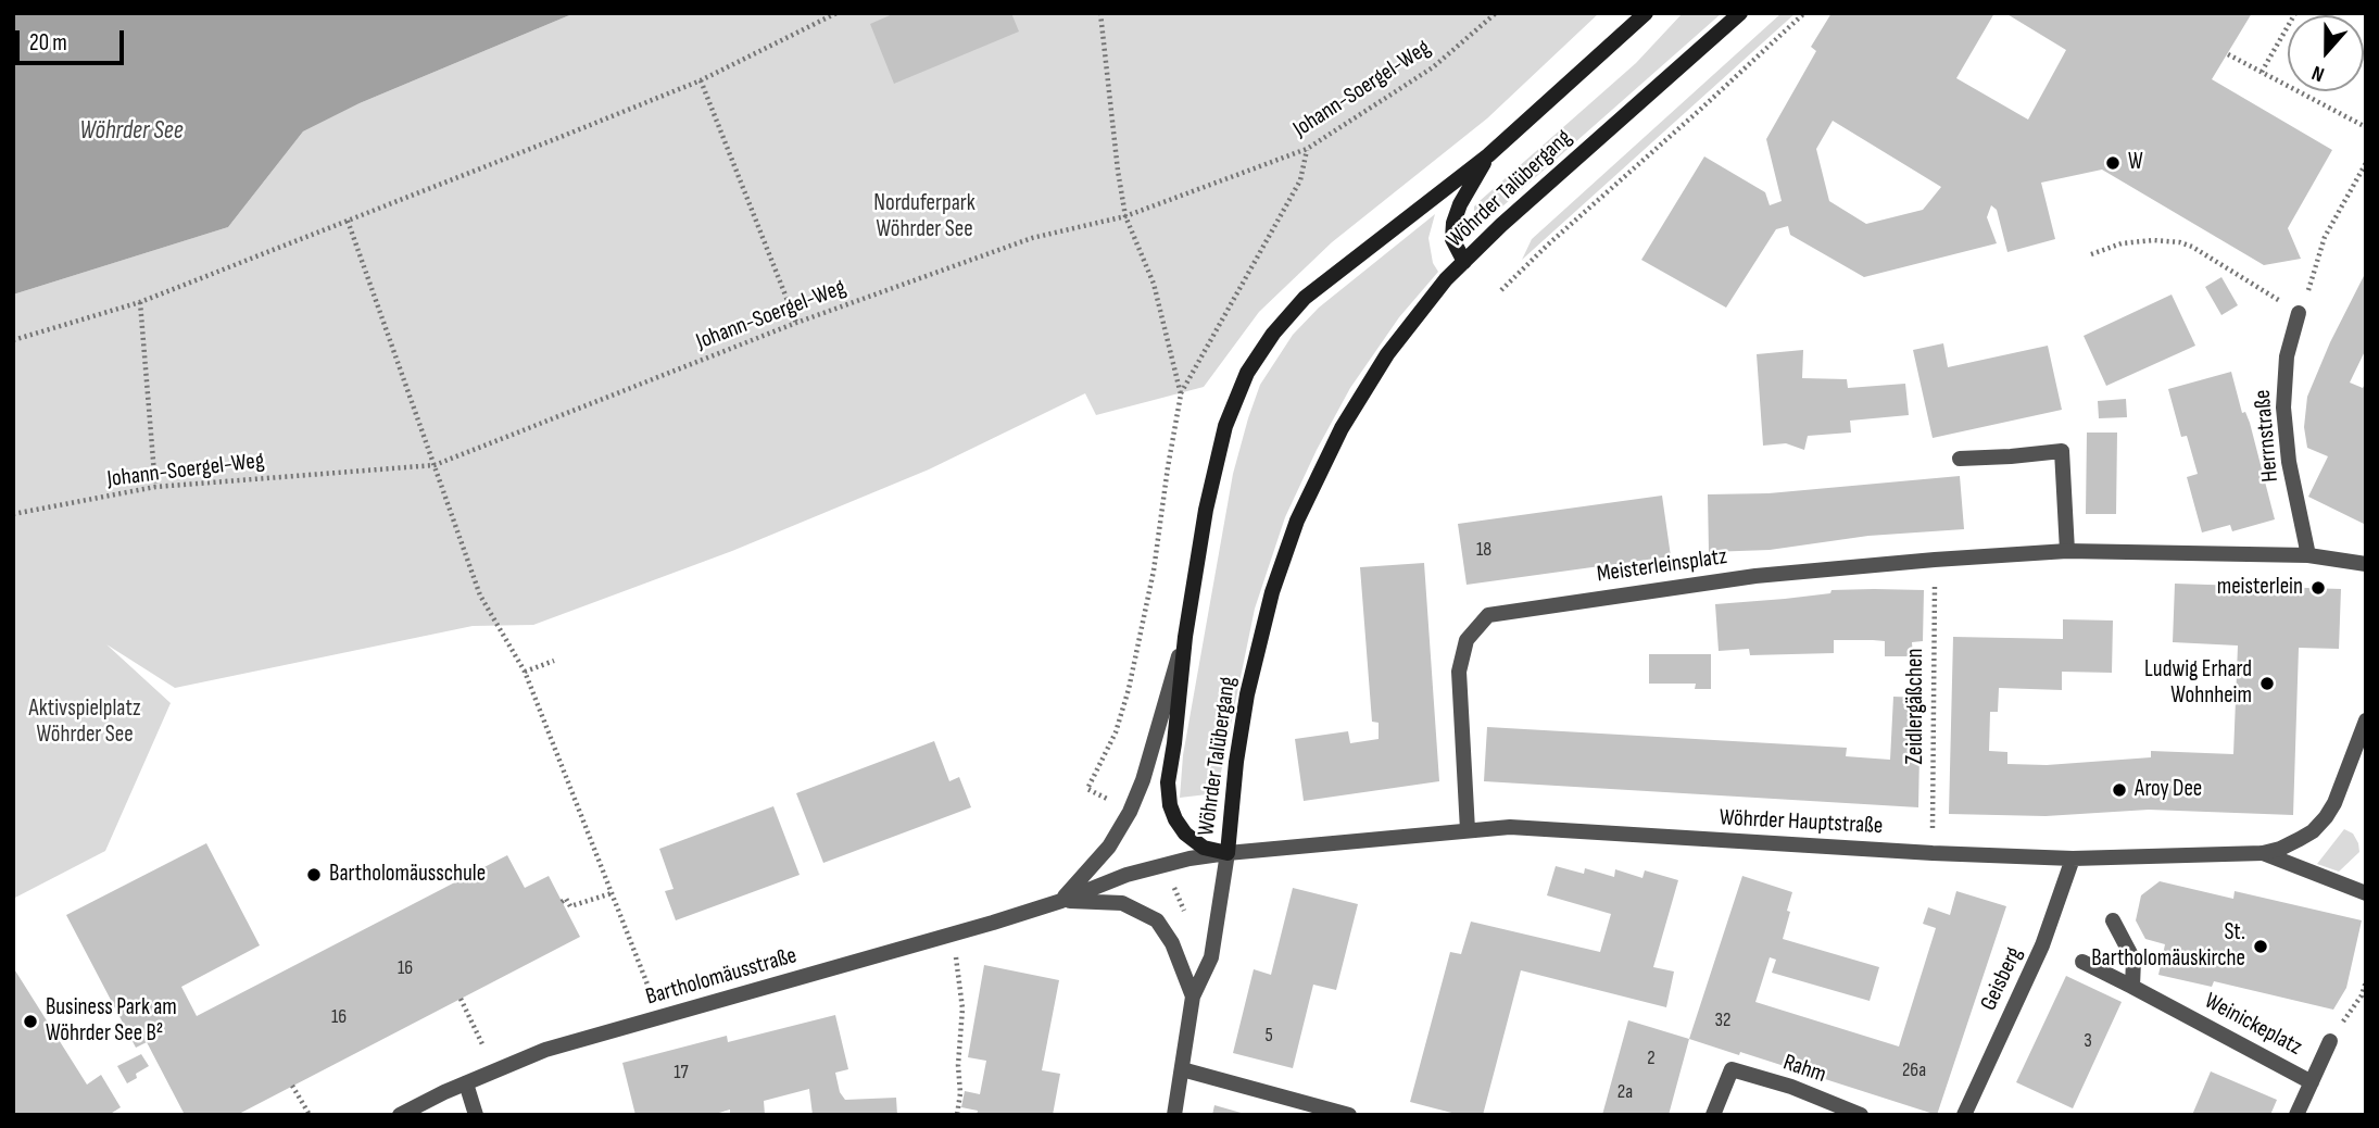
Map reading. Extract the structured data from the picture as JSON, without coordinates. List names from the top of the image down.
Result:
{
  "streets": {
    "main road": ["Wöhrder Talübergang"],
    "street": [
      "Herrnstraße",
      "Meisterleinsplatz",
      "Wöhrder Hauptstraße",
      "Bartholomäusstraße",
      "Geisberg",
      "Weinickeplatz",
      "Rahm"
    ],
    "path": ["Johann-Soergel-Weg", "Zeidlergäßchen"]
  },
  "crossings": [
    ["Wöhrder Talübergang", "Wöhrder Hauptstraße"],
    ["Wöhrder Talübergang", "Bartholomäusstraße"],
    ["Herrnstraße", "Meisterleinsplatz"],
    ["Meisterleinsplatz", "Zeidlergäßchen"],
    ["Meisterleinsplatz", "Wöhrder Hauptstraße"],
    ["Zeidlergäßchen", "Wöhrder Hauptstraße"],
    ["Wöhrder Hauptstraße", "Bartholomäusstraße"],
    ["Wöhrder Hauptstraße", "Geisberg"]
  ],
  "water": ["Wöhrder See"],
  "parks": ["Norduferpark Wöhrder See", "Aktivspielplatz Wöhrder See"],
  "places": [
    "W",
    "meisterlein",
    "Ludwig Erhard Wohnheim",
    "Aroy Dee",
    "Bartholomäusschule",
    "St. Bartholomäuskirche",
    "Business Park am Wöhrder See B²"
  ],
  "house_numbers": [
    "18",
    "16",
    "16",
    "32",
    "5",
    "3",
    "2",
    "26a",
    "17",
    "2a"
  ],
  "scale_bar": "20 m",
  "north": "bottom"
}
